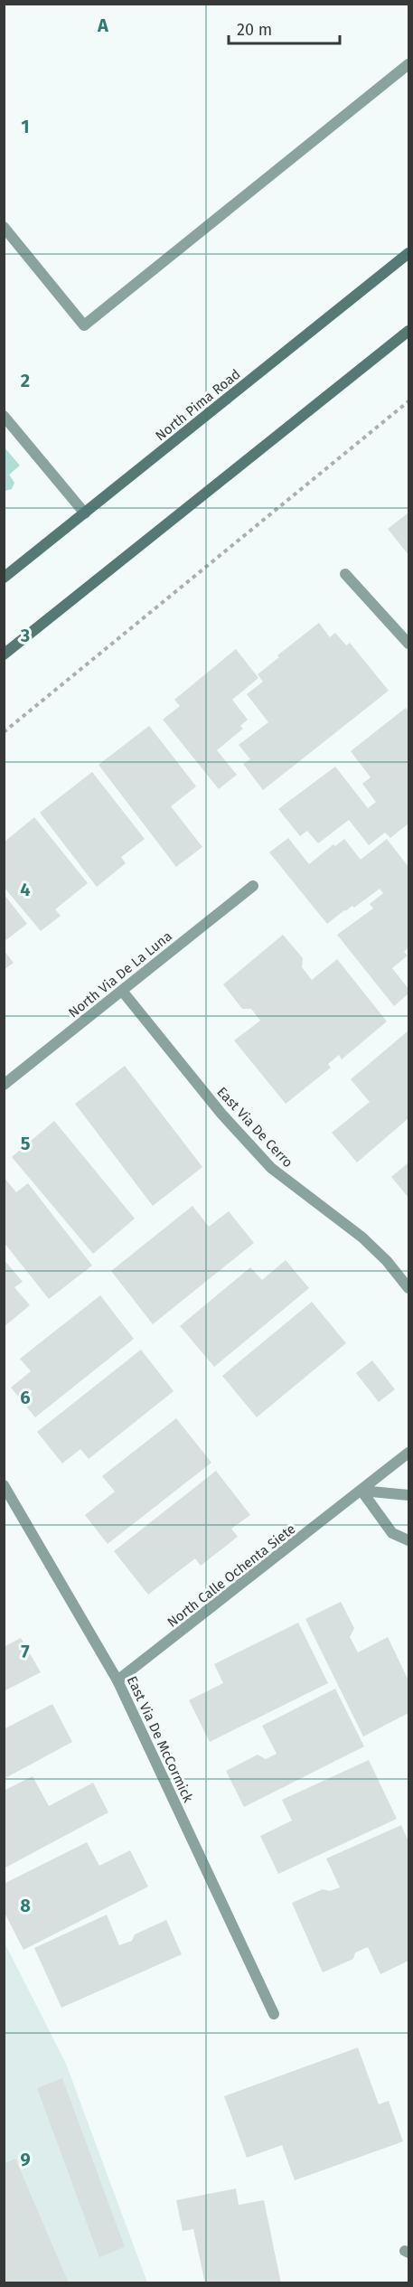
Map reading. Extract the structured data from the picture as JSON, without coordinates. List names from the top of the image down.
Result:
{
  "streets": {
    "main road": ["North Pima Road"],
    "street": [
      "North Via De La Luna",
      "East Via De Cerro",
      "North Calle Ochenta Siete",
      "East Via De McCormick"
    ]
  },
  "crossings": [
    ["North Via De La Luna", "East Via De Cerro"],
    ["North Calle Ochenta Siete", "East Via De McCormick"]
  ],
  "scale_bar": "20 m",
  "grid": {
    "columns": ["A"],
    "rows": [
      "1",
      "2",
      "3",
      "4",
      "5",
      "6",
      "7",
      "8",
      "9"
    ]
  }
}
